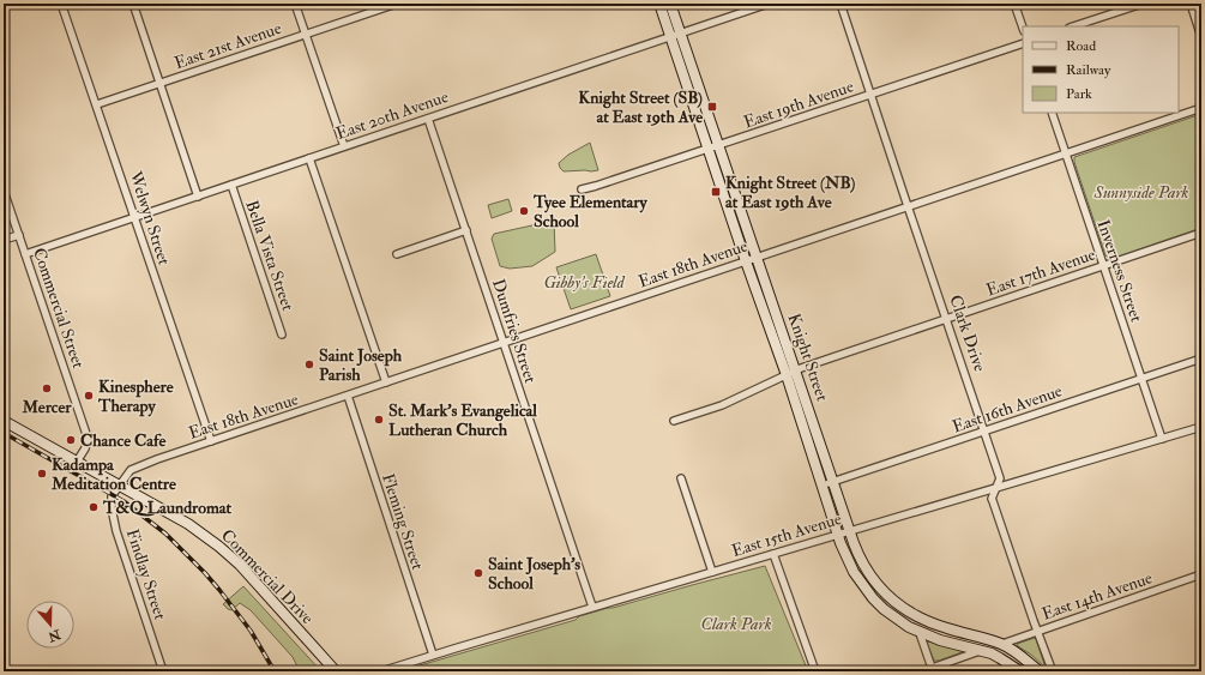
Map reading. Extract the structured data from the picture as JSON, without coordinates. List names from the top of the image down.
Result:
{
  "streets": {
    "main road": ["Knight Street", "Commercial Drive"],
    "street": [
      "East 21st Avenue",
      "East 19th Avenue",
      "East 20th Avenue",
      "Welwyn Street",
      "Bella Vista Street",
      "East 18th Avenue",
      "Inverness Street",
      "East 17th Avenue",
      "Commercial Street",
      "Dumfries Street",
      "Clark Drive",
      "East 16th Avenue",
      "Fleming Street",
      "East 15th Avenue",
      "Findlay Street",
      "East 14th Avenue"
    ]
  },
  "crossings": [
    ["East 21st Avenue", "Welwyn Street"],
    ["East 19th Avenue", "Clark Drive"],
    ["East 19th Avenue", "Knight Street"],
    ["East 20th Avenue", "Welwyn Street"],
    ["East 20th Avenue", "Bella Vista Street"],
    ["East 20th Avenue", "Commercial Street"],
    ["East 20th Avenue", "Dumfries Street"],
    ["East 20th Avenue", "Knight Street"],
    ["Welwyn Street", "East 18th Avenue"],
    ["East 18th Avenue", "Inverness Street"],
    ["East 18th Avenue", "Dumfries Street"],
    ["East 18th Avenue", "Clark Drive"],
    ["East 18th Avenue", "Knight Street"],
    ["East 18th Avenue", "Fleming Street"],
    ["East 18th Avenue", "Findlay Street"],
    ["East 18th Avenue", "Commercial Drive"],
    ["Inverness Street", "East 17th Avenue"],
    ["Inverness Street", "East 16th Avenue"],
    ["Inverness Street", "East 15th Avenue"],
    ["East 17th Avenue", "Clark Drive"],
    ["East 17th Avenue", "Knight Street"],
    ["Commercial Street", "Commercial Drive"],
    ["Dumfries Street", "East 15th Avenue"],
    ["Clark Drive", "East 16th Avenue"],
    ["Clark Drive", "East 15th Avenue"],
    ["Clark Drive", "East 14th Avenue"],
    ["Knight Street", "East 16th Avenue"],
    ["Knight Street", "East 15th Avenue"],
    ["Knight Street", "East 14th Avenue"],
    ["Fleming Street", "East 15th Avenue"],
    ["Findlay Street", "Commercial Drive"]
  ],
  "parks": ["Sunnyside Park", "Gibby's Field", "Clark Park"],
  "places": {
    "transit": ["Knight Street (SB) at East 19th Ave", "Knight Street (NB) at East 19th Ave"],
    "other": [
      "Tyee Elementary School",
      "Saint Joseph Parish",
      "Mercer",
      "Kinesphere Therapy",
      "St. Mark's Evangelical Lutheran Church",
      "Chance Cafe",
      "Kadampa Meditation Centre",
      "T&Q Laundromat",
      "Saint Joseph’s School"
    ]
  },
  "legend": ["Road", "Railway", "Park"],
  "north": "bottom"
}
